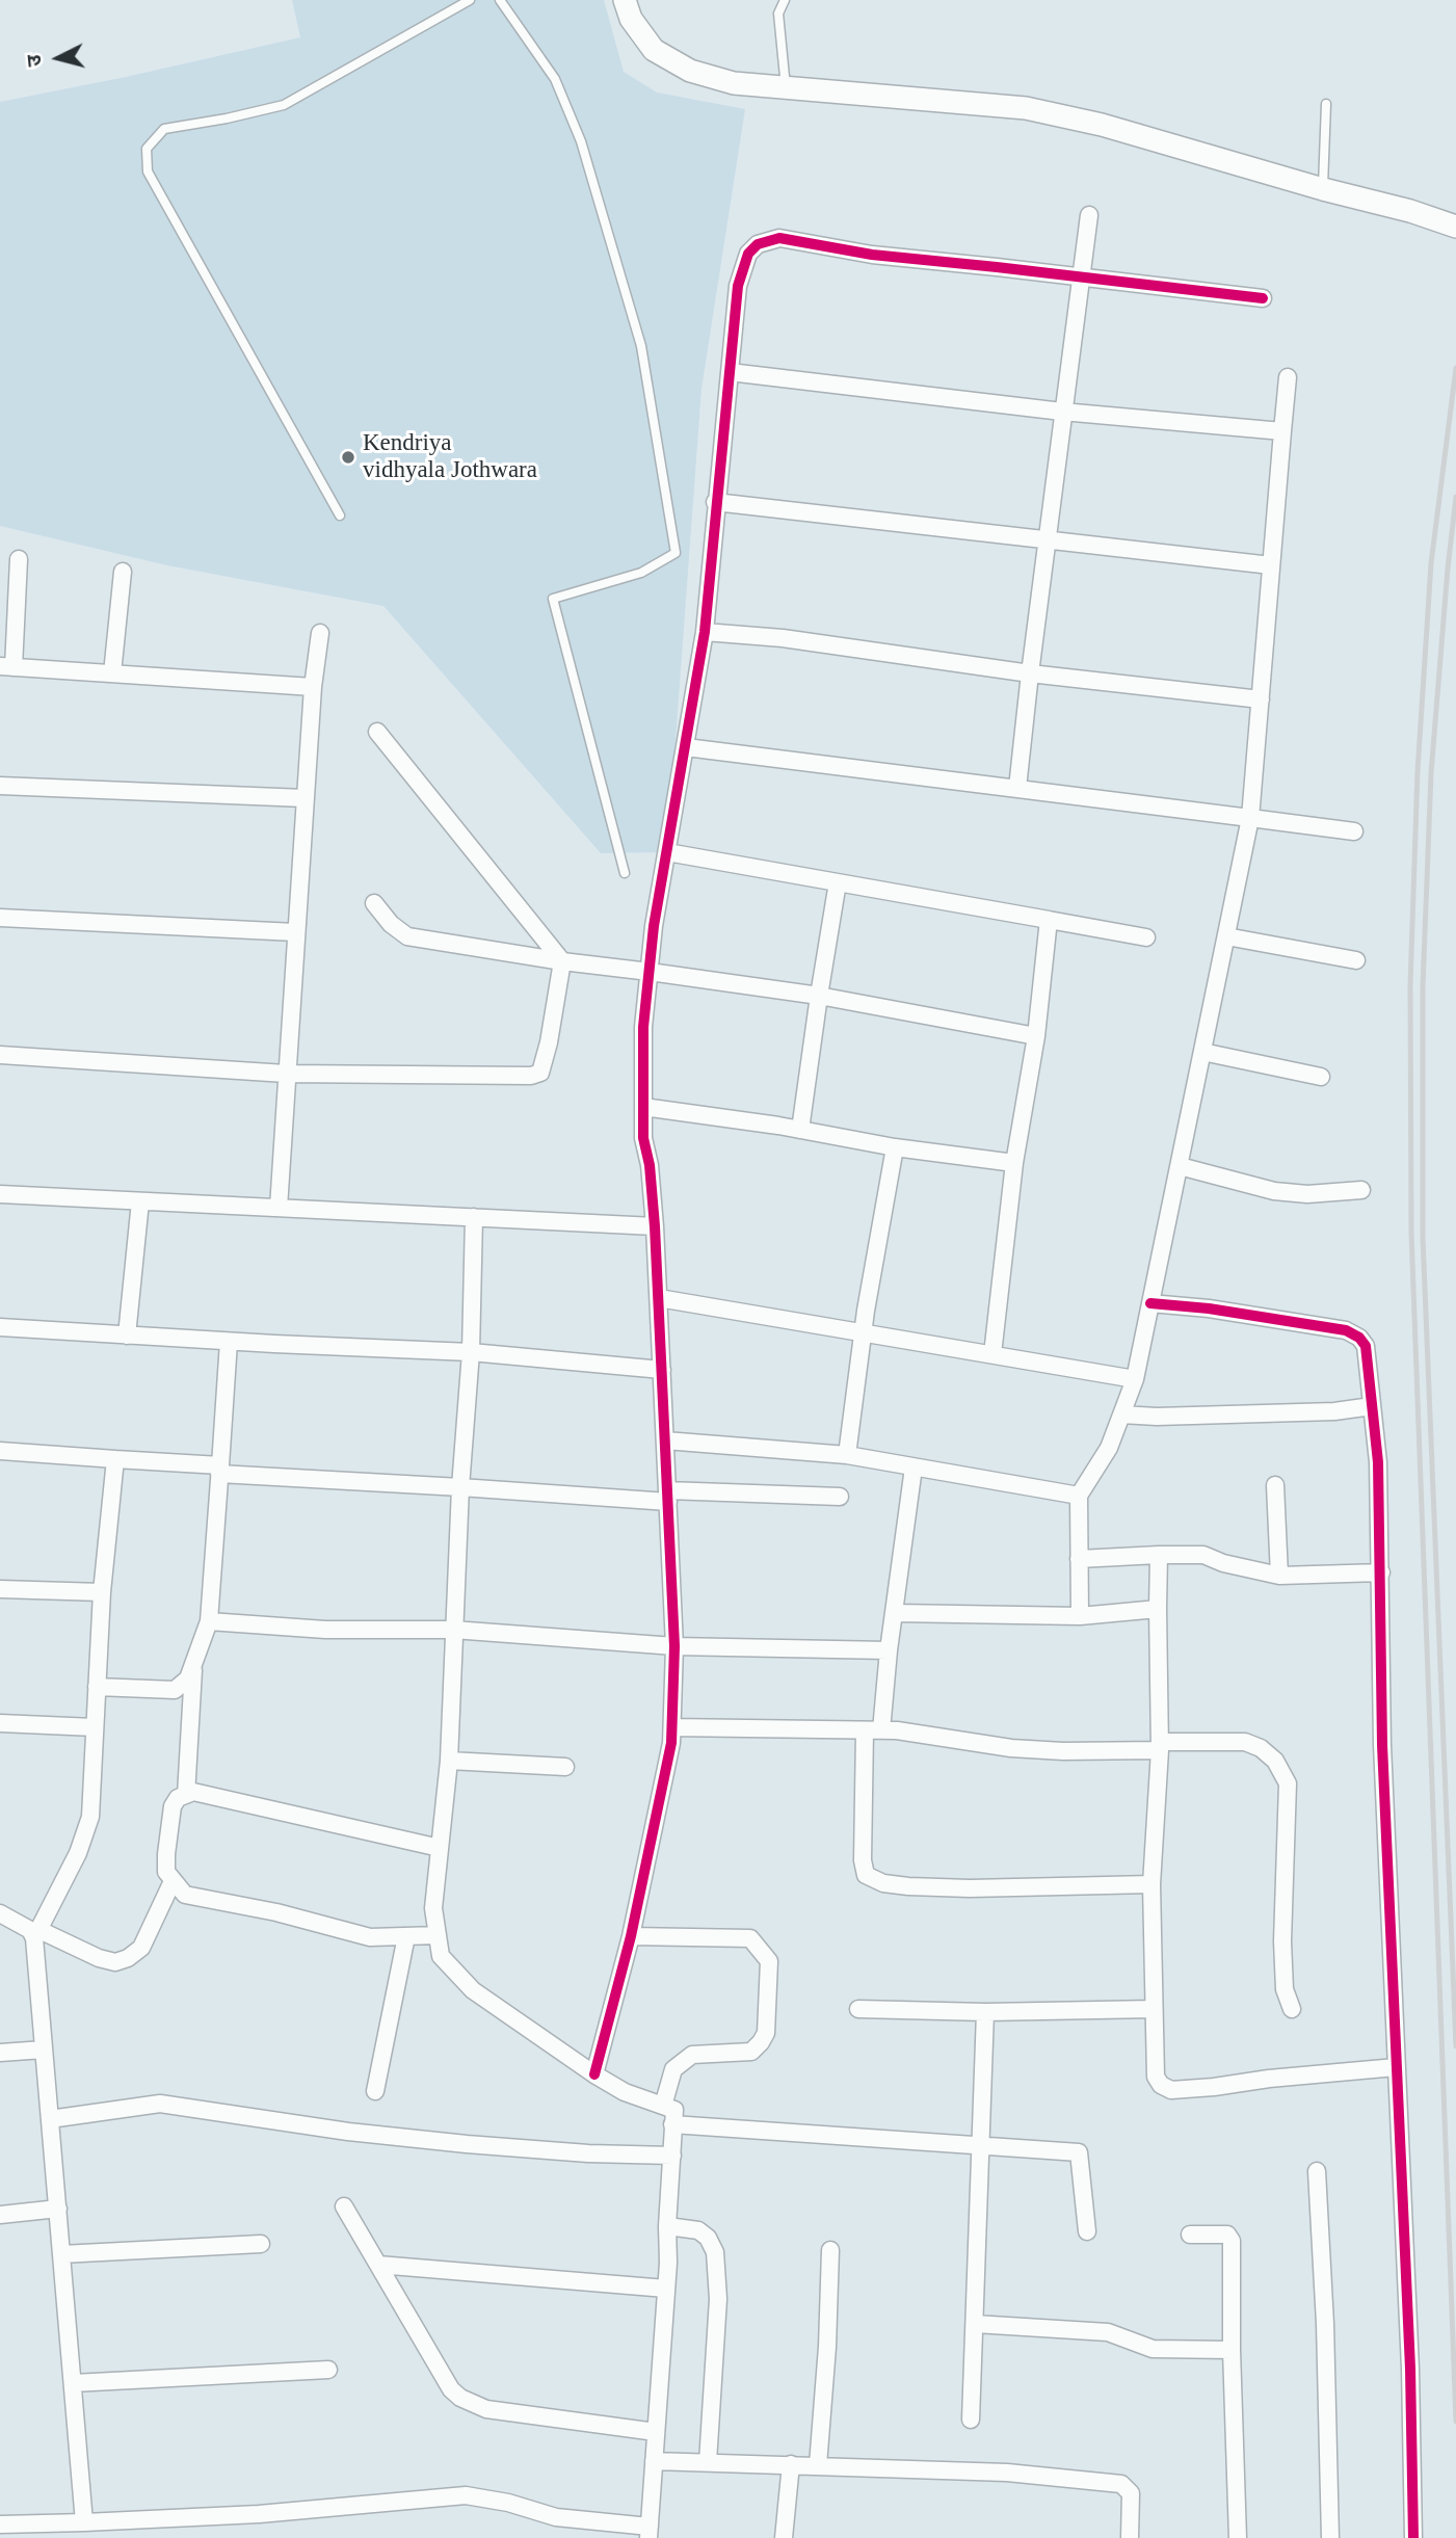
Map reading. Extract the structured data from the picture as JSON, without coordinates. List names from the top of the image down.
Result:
{
  "places": ["Kendriya vidhyala Jothwara"],
  "north": "left"
}
